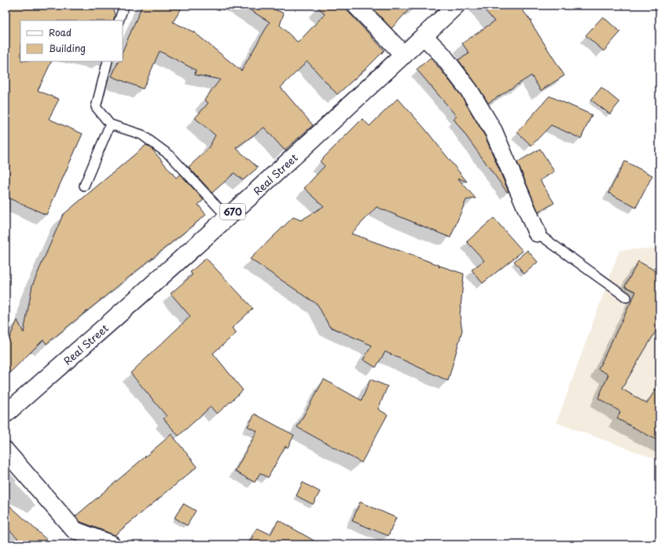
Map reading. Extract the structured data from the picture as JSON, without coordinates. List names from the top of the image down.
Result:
{
  "streets": {
    "main road": ["Real Street", "670"]
  },
  "legend": ["Road", "Building"]
}
